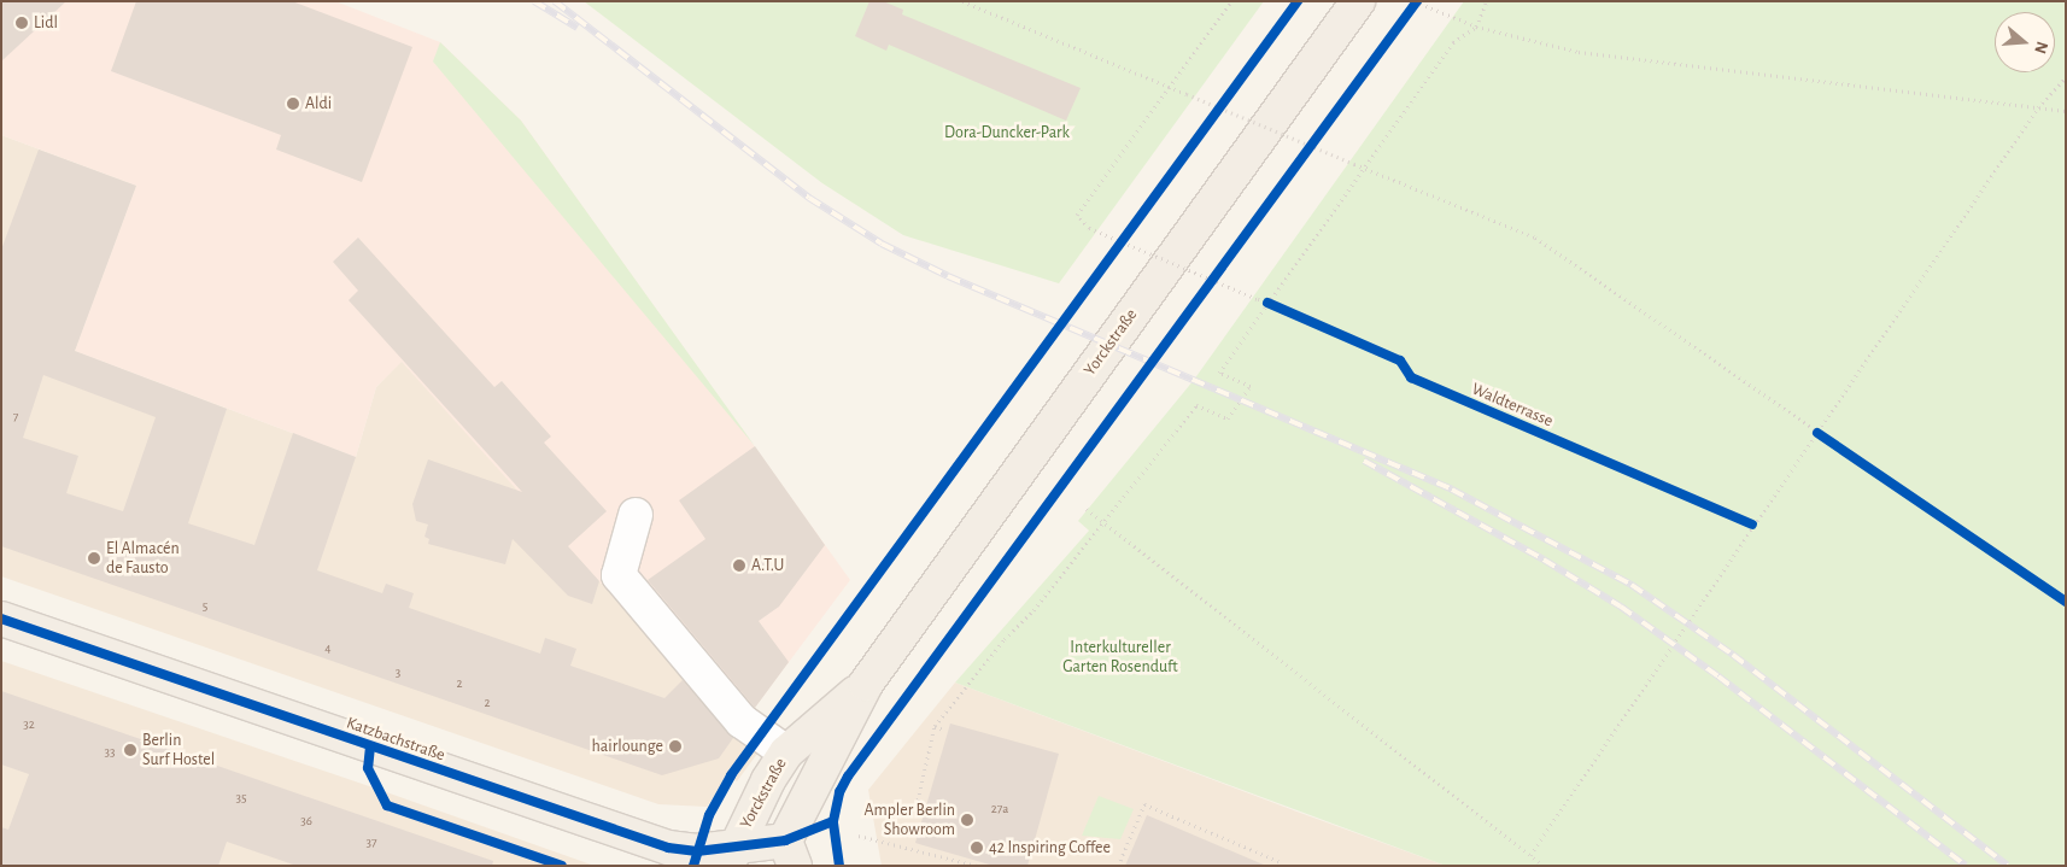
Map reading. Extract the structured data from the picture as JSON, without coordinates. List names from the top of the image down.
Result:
{
  "streets": {
    "main road": ["Yorckstraße", "Katzbachstraße"],
    "cycle path": ["Waldterrasse"]
  },
  "crossings": [
    ["Yorckstraße", "Katzbachstraße"]
  ],
  "parks": ["Dora-Duncker-Park", "Interkultureller Garten Rosenduft"],
  "places": [
    "Lidl",
    "Aldi",
    "El Almacén de Fausto",
    "A.T.U",
    "hairlounge",
    "Berlin Surf Hostel",
    "Ampler Berlin Showroom",
    "42 Inspiring Coffee"
  ],
  "house_numbers": [
    "7",
    "5",
    "4",
    "3",
    "2",
    "2",
    "32",
    "33",
    "35",
    "27a",
    "36",
    "37"
  ],
  "north": "right"
}
